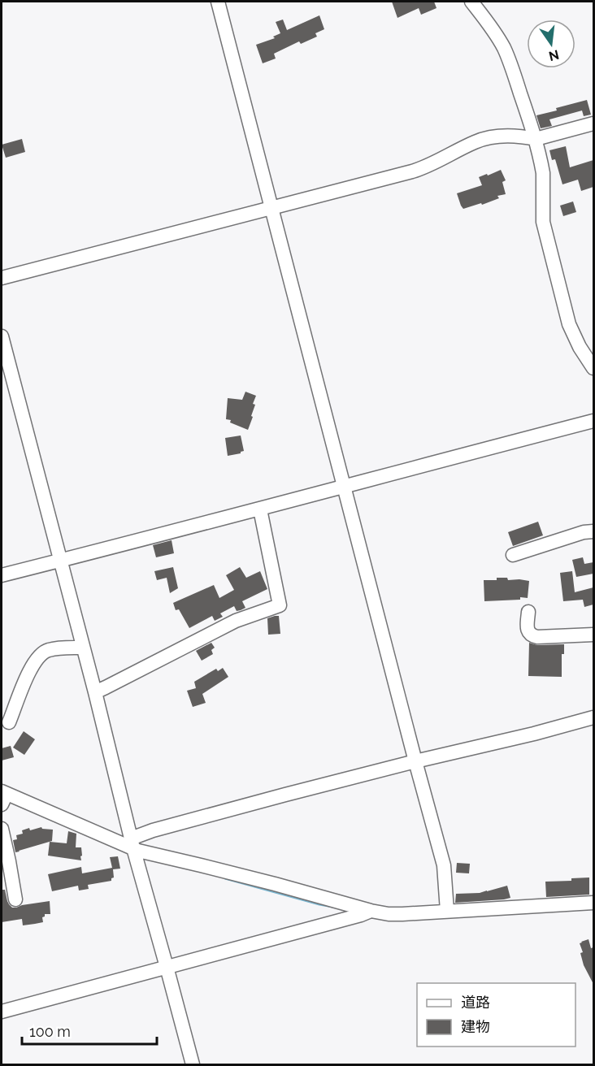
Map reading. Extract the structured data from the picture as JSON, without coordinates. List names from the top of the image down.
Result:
{
  "legend": ["道路", "建物"],
  "scale_bar": "100 m",
  "north": "bottom"
}
